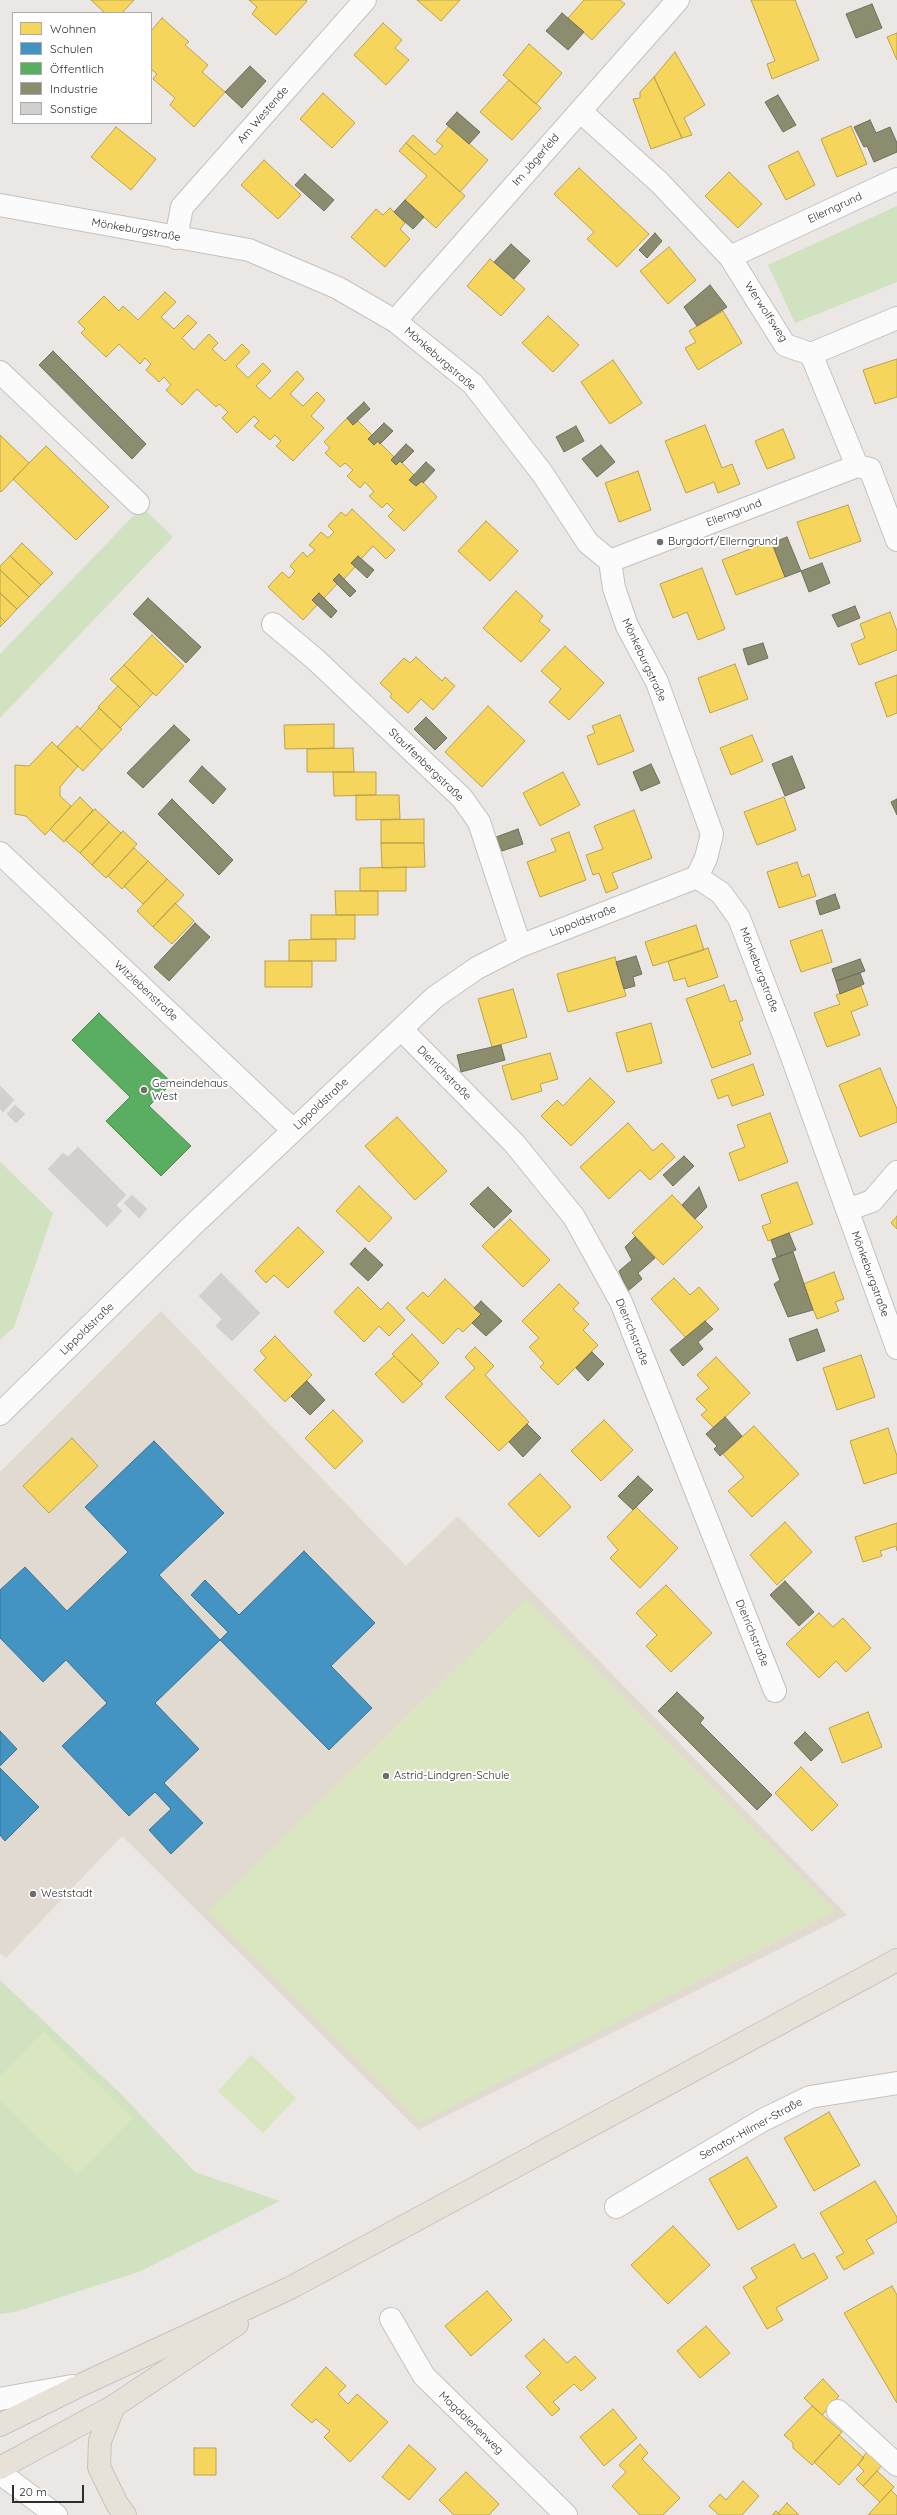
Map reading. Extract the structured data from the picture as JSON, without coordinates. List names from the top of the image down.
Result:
{
  "streets": {
    "street": [
      "Am Westende",
      "Im Jägerfeld",
      "Ellerngrund",
      "Mönkeburgstraße",
      "Werwolfsweg",
      "Stauffenbergstraße",
      "Lippoldstraße",
      "Witzlebenstraße",
      "Dietrichstraße",
      "Senator-Hilmer-Straße",
      "Magdalenenweg"
    ]
  },
  "crossings": [
    ["Am Westende", "Mönkeburgstraße"],
    ["Im Jägerfeld", "Mönkeburgstraße"],
    ["Im Jägerfeld", "Werwolfsweg"],
    ["Ellerngrund", "Mönkeburgstraße"],
    ["Ellerngrund", "Werwolfsweg"],
    ["Mönkeburgstraße", "Lippoldstraße"],
    ["Stauffenbergstraße", "Lippoldstraße"],
    ["Lippoldstraße", "Witzlebenstraße"],
    ["Lippoldstraße", "Dietrichstraße"]
  ],
  "places": [
    "Burgdorf/Ellerngrund",
    "Gemeindehaus West",
    "Astrid-Lindgren-Schule",
    "Weststadt"
  ],
  "legend": [
    "Wohnen",
    "Schulen",
    "Öffentlich",
    "Industrie",
    "Sonstige"
  ],
  "scale_bar": "20 m"
}
